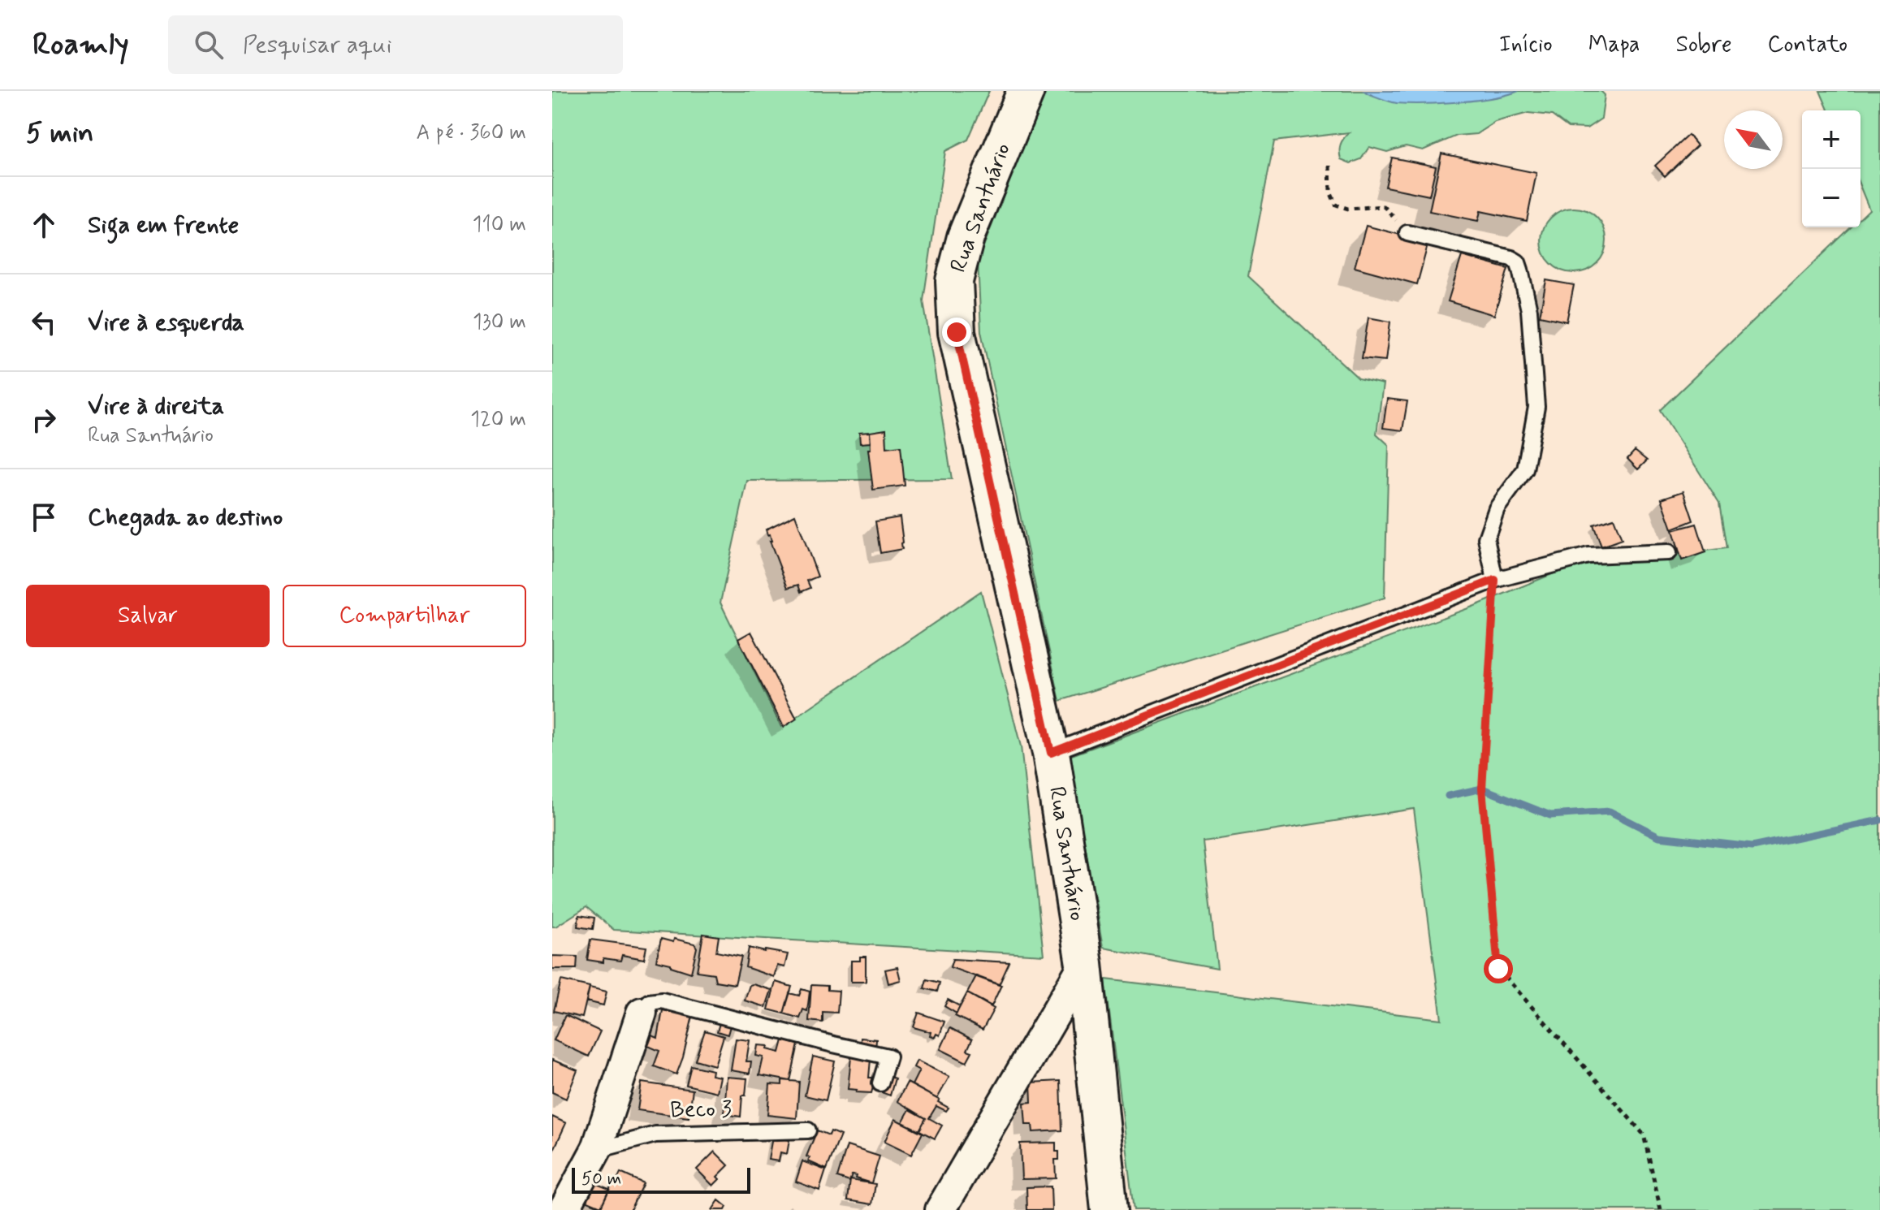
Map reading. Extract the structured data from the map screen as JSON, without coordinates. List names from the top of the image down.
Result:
{
  "streets": {
    "street": ["Rua Santuário"],
    "lane": ["Beco 3"]
  },
  "scale_bar": "50 m",
  "north": "top left",
  "page": {
    "header": "Roamly",
    "search": "Pesquisar aqui",
    "nav": [
      "Início",
      "Mapa",
      "Sobre",
      "Contato"
    ],
    "heading": ["5 min", "A pé · 360 m"],
    "map_buttons": ["+", "−"],
    "list": [
      ["Siga em frente", "110 m"],
      ["Vire à esquerda", "130 m"],
      ["Vire à direita", "Rua Santuário", "120 m"],
      "Chegada ao destino"
    ],
    "buttons": ["Salvar", "Compartilhar"],
    "scale": "50 m"
  }
}
